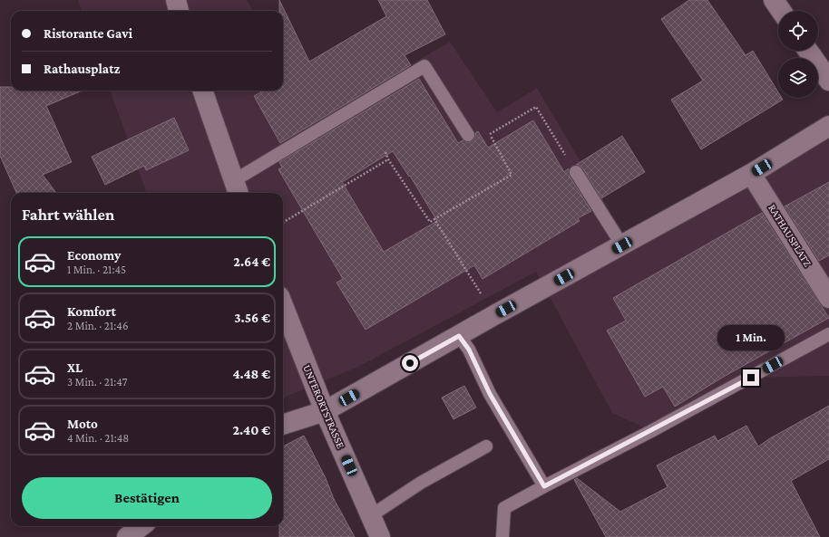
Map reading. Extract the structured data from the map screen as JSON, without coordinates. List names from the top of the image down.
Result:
{
  "streets": {
    "street": ["RATHAUSPLATZ", "UNTERORTSTRASSE"]
  },
  "page": {
    "banner": ["Ristorante Gavi", "Rathausplatz"],
    "heading": "Fahrt wählen",
    "list": [
      {
        "name": "Economy",
        "note": "1 Min. · 21:45",
        "value": "2.64 €"
      },
      {
        "name": "Komfort",
        "note": "2 Min. · 21:46",
        "value": "3.56 €"
      },
      {
        "name": "XL",
        "note": "3 Min. · 21:47",
        "value": "4.48 €"
      },
      {
        "name": "Moto",
        "note": "4 Min. · 21:48",
        "value": "2.40 €"
      }
    ],
    "bubble": "1 Min.",
    "buttons": "Bestätigen"
  }
}
